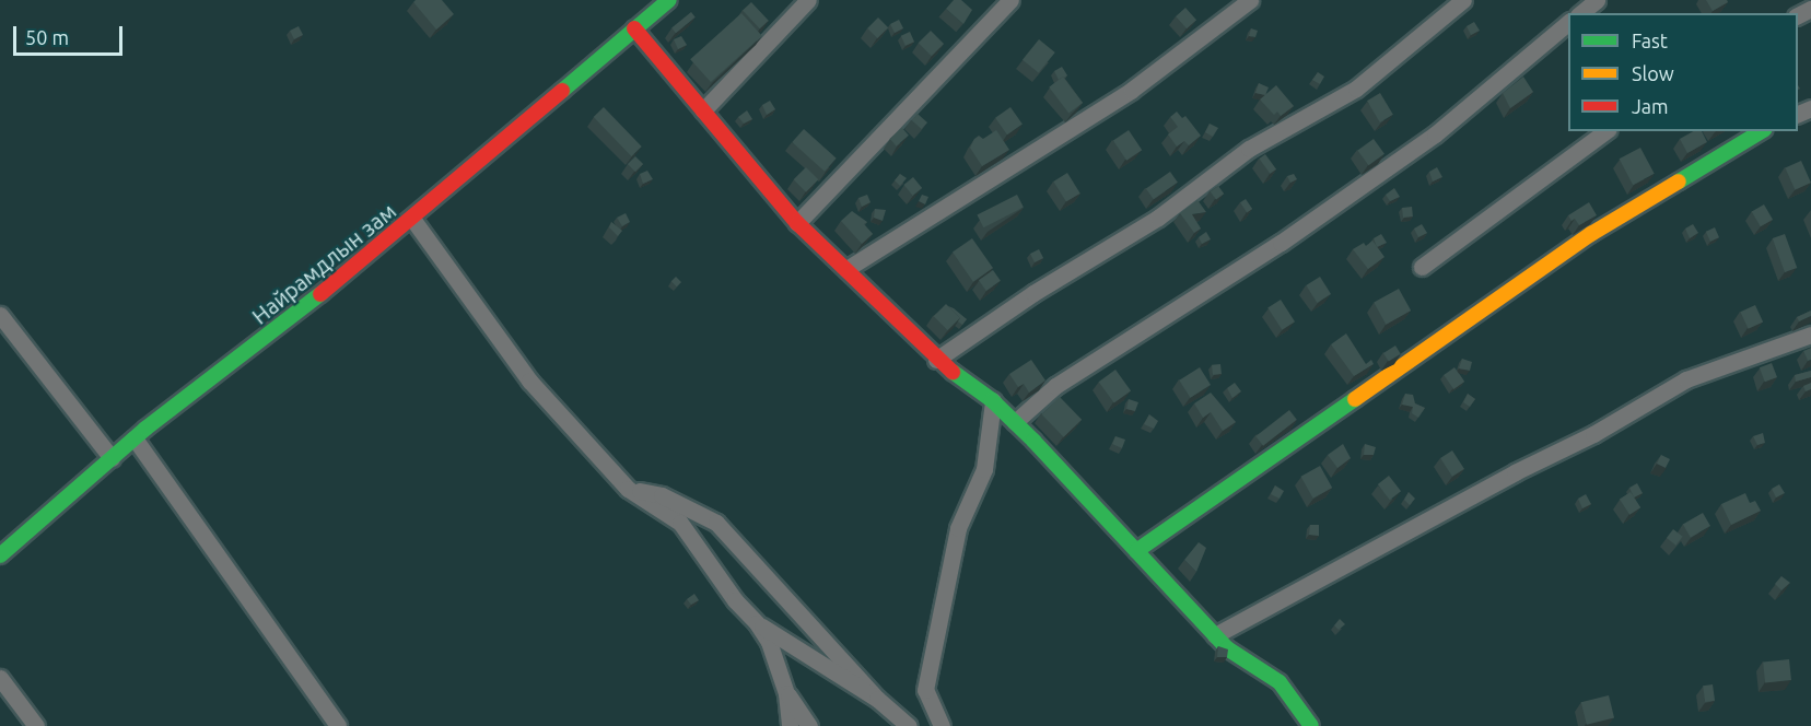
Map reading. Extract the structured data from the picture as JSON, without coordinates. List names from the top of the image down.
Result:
{
  "streets": {
    "street": ["Найрамдлын зам"]
  },
  "legend": ["Fast", "Slow", "Jam"],
  "scale_bar": "50 m"
}
